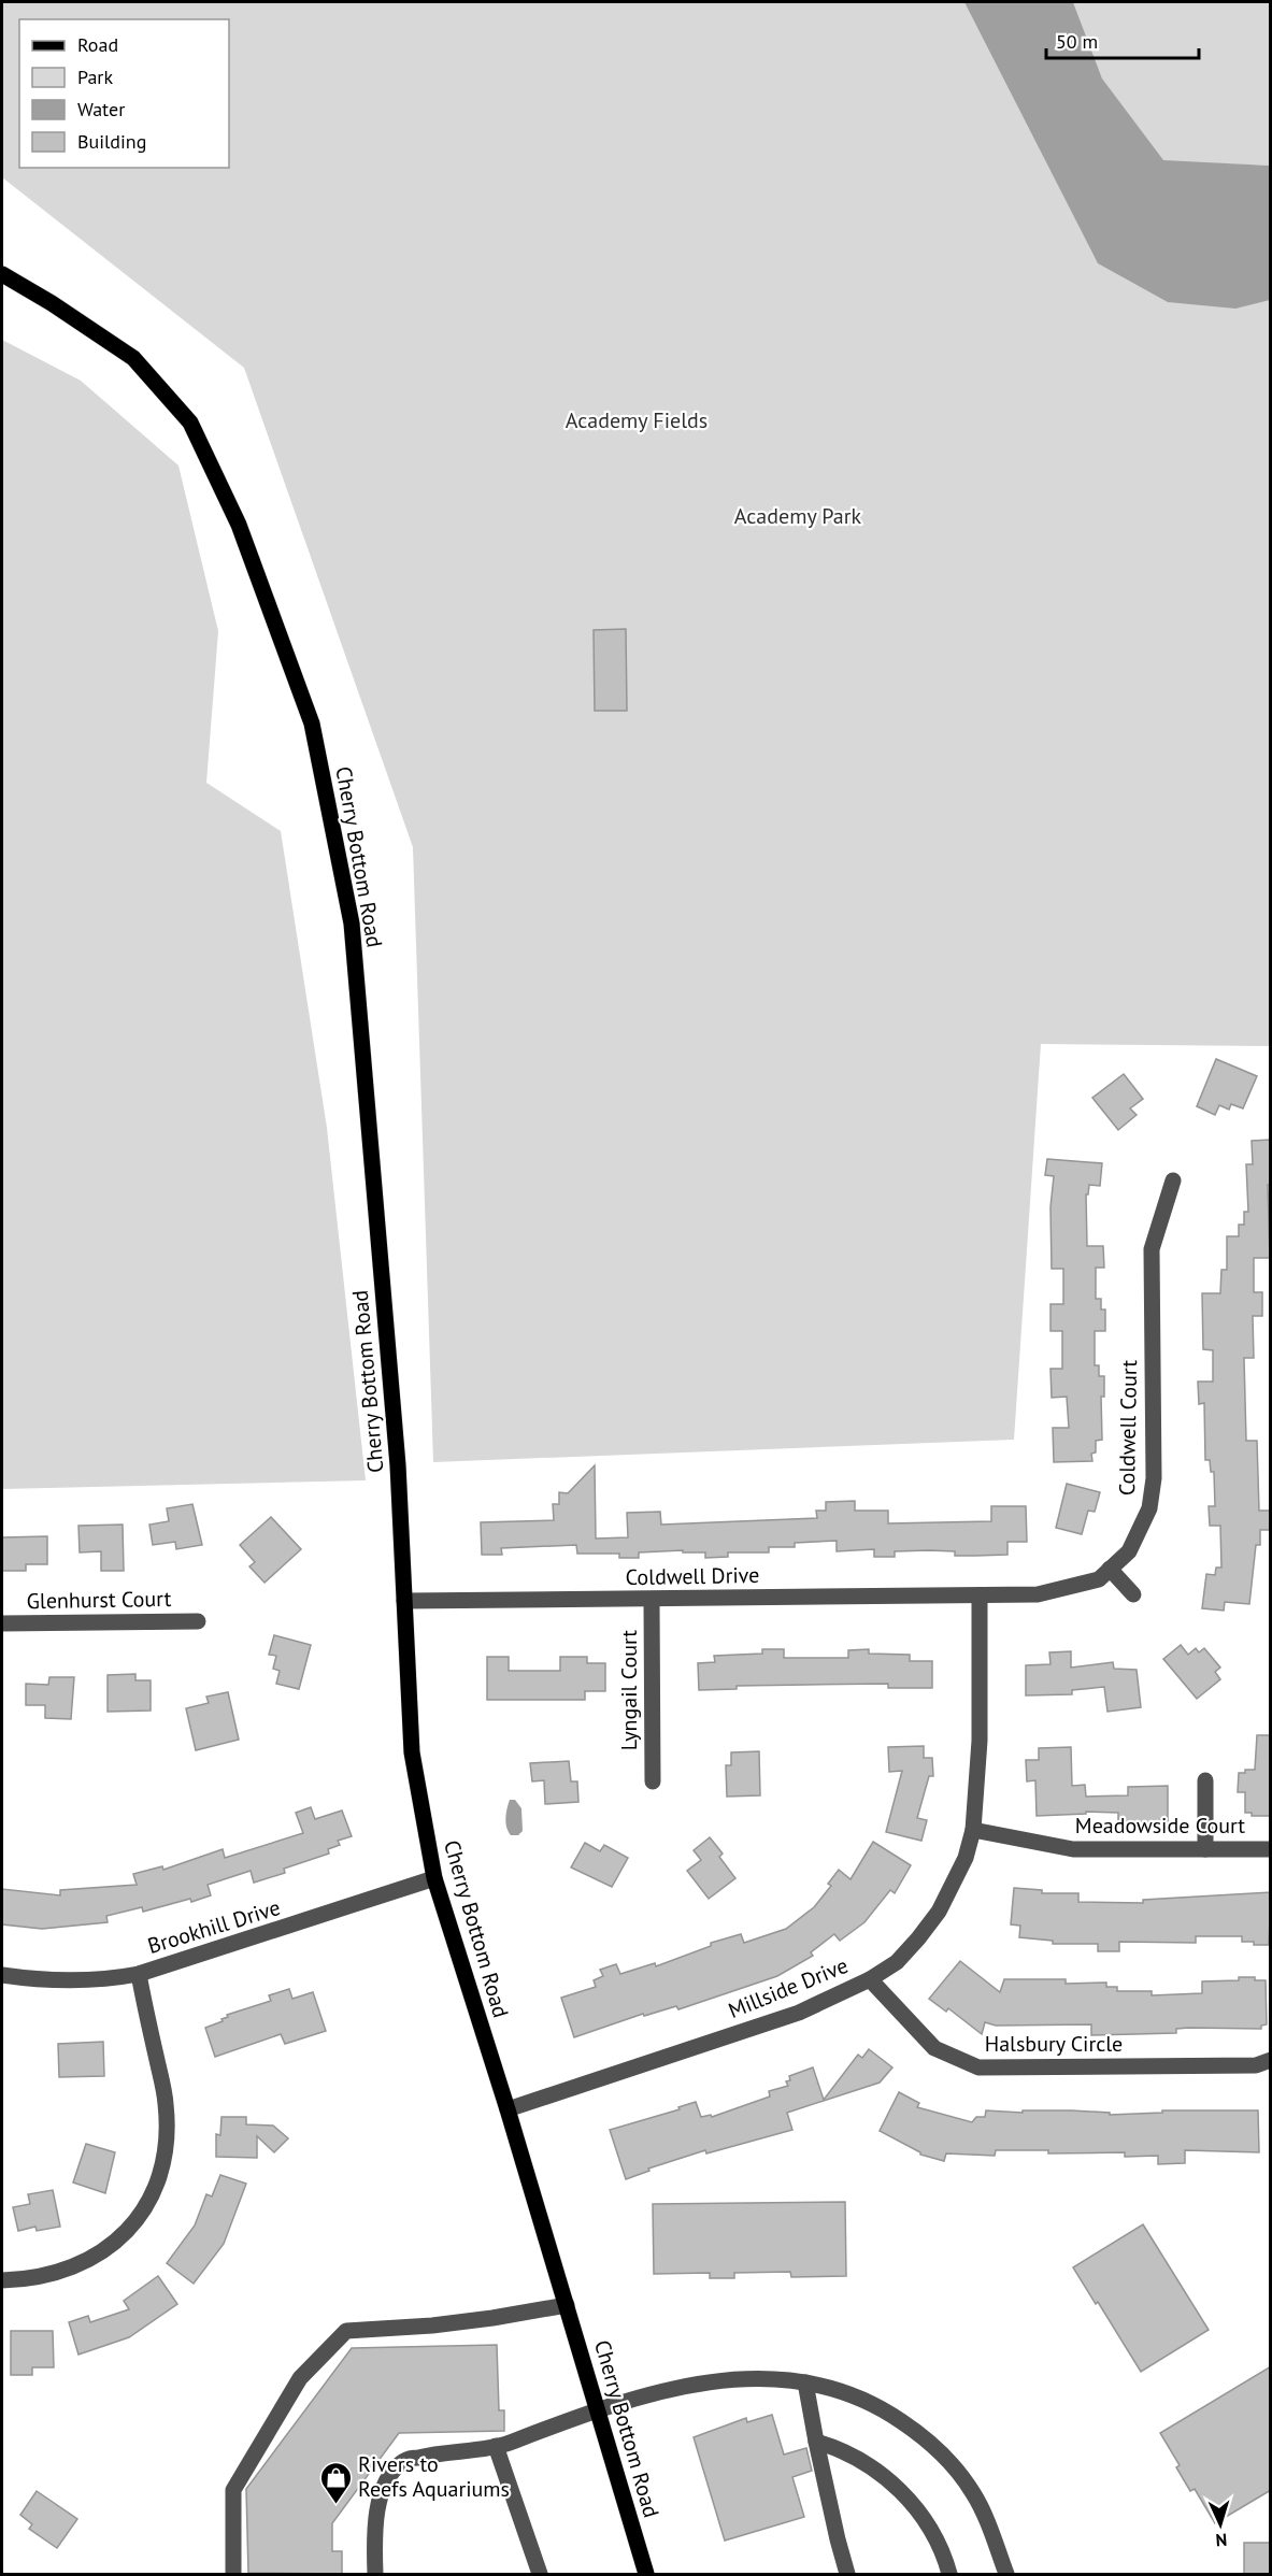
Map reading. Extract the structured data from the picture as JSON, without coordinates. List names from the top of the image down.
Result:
{
  "streets": {
    "main road": ["Cherry Bottom Road"],
    "street": [
      "Coldwell Court",
      "Coldwell Drive",
      "Glenhurst Court",
      "Lyngail Court",
      "Meadowside Court",
      "Brookhill Drive",
      "Millside Drive",
      "Halsbury Circle"
    ]
  },
  "crossings": [
    ["Cherry Bottom Road", "Coldwell Drive"],
    ["Cherry Bottom Road", "Brookhill Drive"],
    ["Cherry Bottom Road", "Millside Drive"],
    ["Coldwell Court", "Coldwell Drive"],
    ["Coldwell Court", "Millside Drive"],
    ["Coldwell Drive", "Lyngail Court"],
    ["Coldwell Drive", "Millside Drive"],
    ["Meadowside Court", "Millside Drive"],
    ["Millside Drive", "Halsbury Circle"]
  ],
  "parks": ["Academy Fields", "Academy Park"],
  "places": {
    "shop": ["Rivers to Reefs Aquariums"]
  },
  "legend": [
    "Road",
    "Park",
    "Water",
    "Building"
  ],
  "scale_bar": "50 m",
  "north": "bottom"
}
